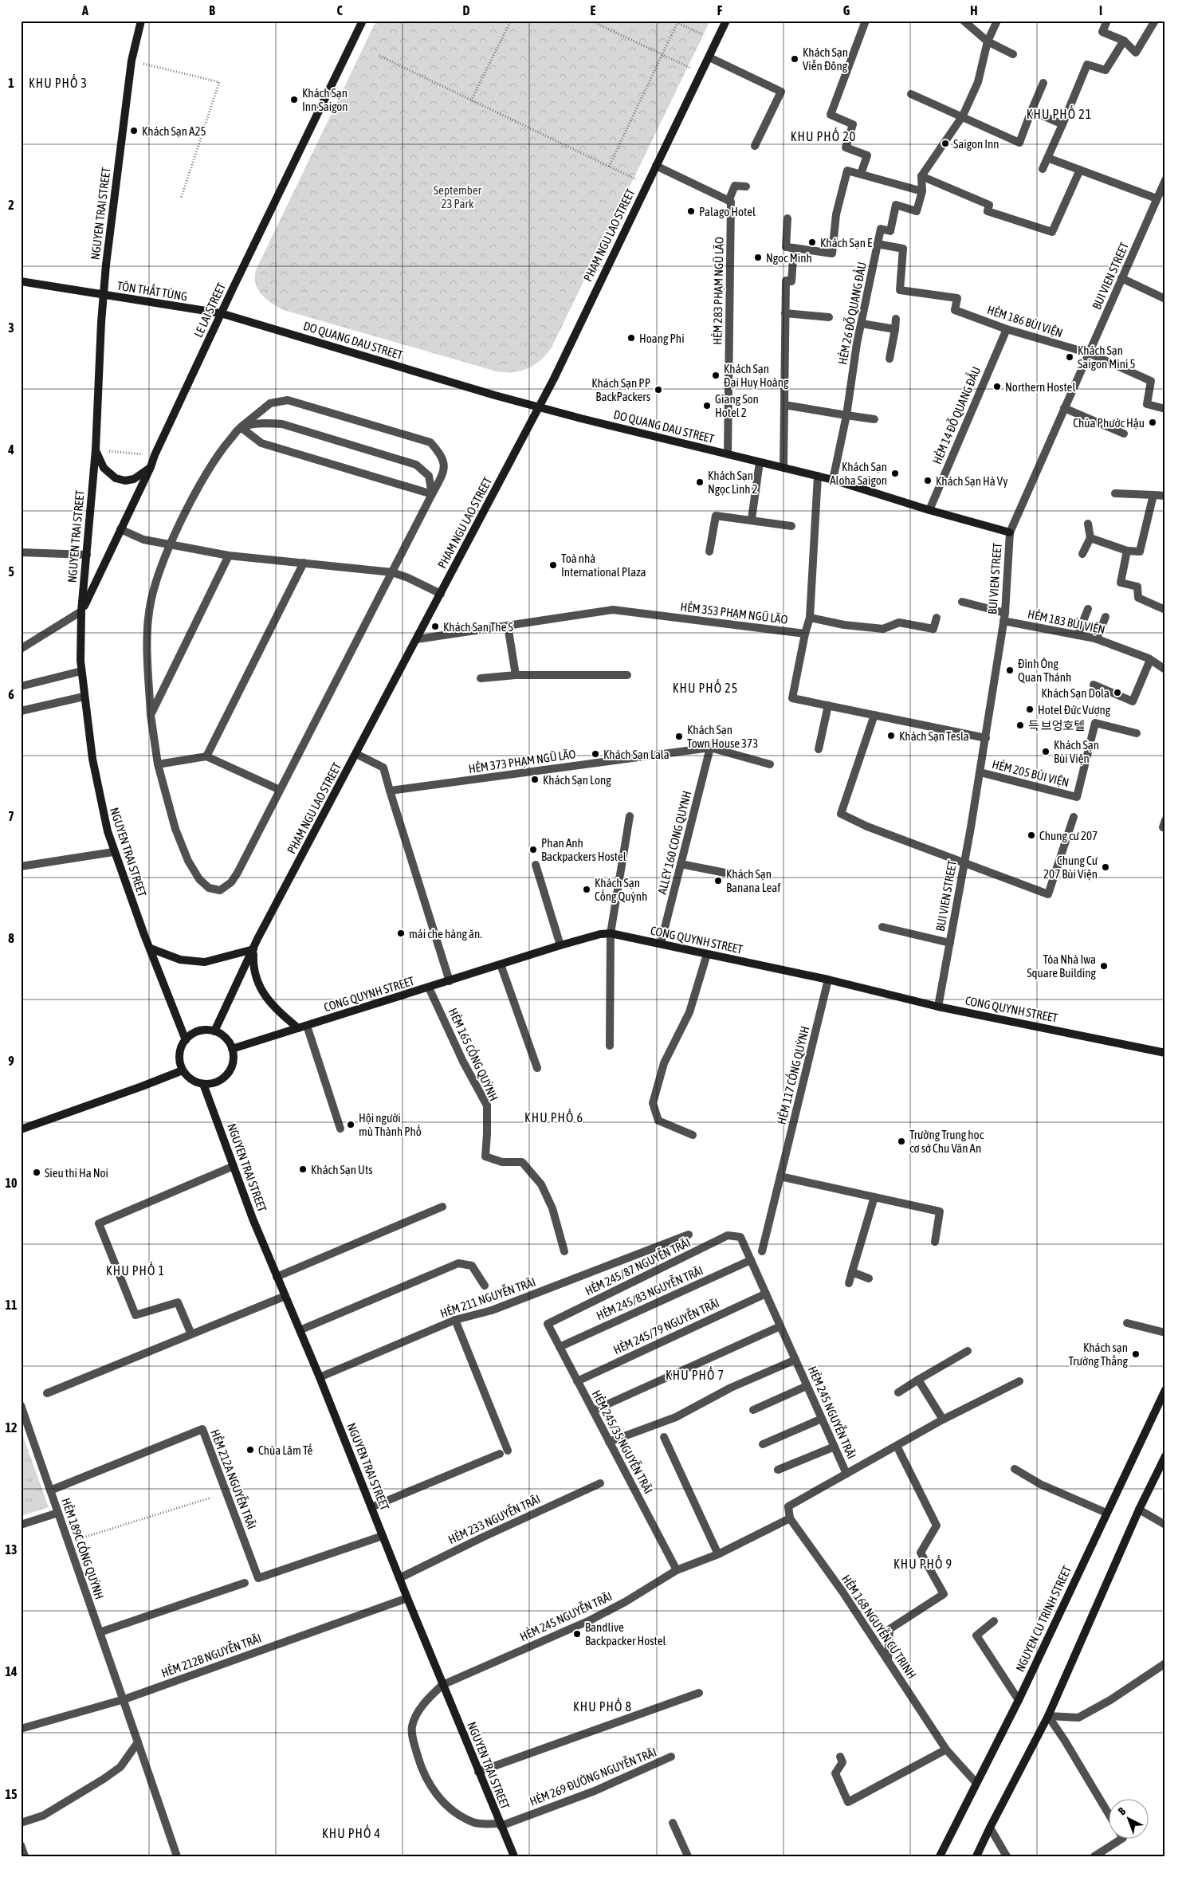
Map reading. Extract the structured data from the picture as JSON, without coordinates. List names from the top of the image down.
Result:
{
  "streets": {
    "main road": [
      "NGUYEN TRAI STREET",
      "PHAM NGU LAO STREET",
      "TÔN THẤT TÙNG",
      "LE LAI STREET",
      "DO QUANG DAU STREET",
      "CONG QUYNH STREET",
      "NGUYEN CU TRINH STREET"
    ],
    "street": [
      "BUI VIEN STREET",
      "HẺM 283 PHẠM NGŨ LÃO",
      "HẺM 26 ÐỖ QUANG ÐẦU",
      "HẺM 186 BÙI VIỆN",
      "HẺM 14 ÐỖ QUANG ÐẨU",
      "HẺM 353 PHẠM NGŨ LÃO",
      "HẺM 183 BÙI VIỆN",
      "HẺM 373 PHẠM NGŨ LÃO",
      "HẺM 205 BÙI VIỆN",
      "ALLEY 160 CONG QUYNH",
      "HẺM 165 CỐNG QUỲNH",
      "HẺM 117 CỐNG QUỲNH",
      "HẺM 245/87 NGUYỄN TRÃI",
      "HẺM 245/83 NGUYỄN TRÃI",
      "HẺM 211 NGUYỄN TRÃI",
      "HẺM 245/79 NGUYỄN TRÃI",
      "HẺM 245 NGUYỄN TRÃI",
      "HẺM 245/35 NGUYỄN TRÃI",
      "HẺM 212A NGUYỄN TRÃI",
      "HẺM 233 NGUYỄN TRÃI",
      "HẺM 189C CỐNG QUỲNH",
      "HẺM 168 NGUYỄN CƯ TRINH",
      "HẺM 212B NGUYỄN TRÃI",
      "HẺM 269 ĐƯỜNG NGUYỄN TRÃI"
    ]
  },
  "crossings": [
    ["NGUYEN TRAI STREET", "PHAM NGU LAO STREET"],
    ["NGUYEN TRAI STREET", "TÔN THẤT TÙNG"],
    ["NGUYEN TRAI STREET", "LE LAI STREET"],
    ["NGUYEN TRAI STREET", "CONG QUYNH STREET"],
    ["NGUYEN TRAI STREET", "HẺM 211 NGUYỄN TRÃI"],
    ["NGUYEN TRAI STREET", "HẺM 245 NGUYỄN TRÃI"],
    ["NGUYEN TRAI STREET", "HẺM 212A NGUYỄN TRÃI"],
    ["NGUYEN TRAI STREET", "HẺM 233 NGUYỄN TRÃI"],
    ["NGUYEN TRAI STREET", "HẺM 212B NGUYỄN TRÃI"],
    ["NGUYEN TRAI STREET", "HẺM 269 ĐƯỜNG NGUYỄN TRÃI"],
    ["PHAM NGU LAO STREET", "DO QUANG DAU STREET"],
    ["PHAM NGU LAO STREET", "HẺM 353 PHẠM NGŨ LÃO"],
    ["PHAM NGU LAO STREET", "CONG QUYNH STREET"],
    ["BUI VIEN STREET", "HẺM 186 BÙI VIỆN"],
    ["BUI VIEN STREET", "DO QUANG DAU STREET"],
    ["BUI VIEN STREET", "HẺM 183 BÙI VIỆN"],
    ["BUI VIEN STREET", "HẺM 205 BÙI VIỆN"],
    ["BUI VIEN STREET", "CONG QUYNH STREET"],
    ["TÔN THẤT TÙNG", "LE LAI STREET"],
    ["TÔN THẤT TÙNG", "DO QUANG DAU STREET"],
    ["HẺM 283 PHẠM NGŨ LÃO", "DO QUANG DAU STREET"],
    ["LE LAI STREET", "DO QUANG DAU STREET"],
    ["HẺM 26 ÐỖ QUANG ÐẦU", "HẺM 186 BÙI VIỆN"],
    ["HẺM 26 ÐỖ QUANG ÐẦU", "DO QUANG DAU STREET"],
    ["HẺM 186 BÙI VIỆN", "HẺM 14 ÐỖ QUANG ÐẨU"],
    ["DO QUANG DAU STREET", "HẺM 14 ÐỖ QUANG ÐẨU"],
    ["HẺM 373 PHẠM NGŨ LÃO", "ALLEY 160 CONG QUYNH"],
    ["ALLEY 160 CONG QUYNH", "CONG QUYNH STREET"],
    ["CONG QUYNH STREET", "HẺM 165 CỐNG QUỲNH"],
    ["CONG QUYNH STREET", "HẺM 117 CỐNG QUỲNH"],
    ["HẺM 245/87 NGUYỄN TRÃI", "HẺM 245 NGUYỄN TRÃI"],
    ["HẺM 245/87 NGUYỄN TRÃI", "HẺM 245/35 NGUYỄN TRÃI"],
    ["HẺM 245/83 NGUYỄN TRÃI", "HẺM 245 NGUYỄN TRÃI"],
    ["HẺM 245/83 NGUYỄN TRÃI", "HẺM 245/35 NGUYỄN TRÃI"],
    ["HẺM 245/79 NGUYỄN TRÃI", "HẺM 245 NGUYỄN TRÃI"],
    ["HẺM 245/79 NGUYỄN TRÃI", "HẺM 245/35 NGUYỄN TRÃI"],
    ["HẺM 245 NGUYỄN TRÃI", "HẺM 245/35 NGUYỄN TRÃI"],
    ["HẺM 245 NGUYỄN TRÃI", "HẺM 168 NGUYỄN CƯ TRINH"],
    ["HẺM 245 NGUYỄN TRÃI", "HẺM 269 ĐƯỜNG NGUYỄN TRÃI"],
    ["HẺM 212A NGUYỄN TRÃI", "HẺM 189C CỐNG QUỲNH"],
    ["HẺM 189C CỐNG QUỲNH", "HẺM 212B NGUYỄN TRÃI"],
    ["NGUYEN CU TRINH STREET", "HẺM 168 NGUYỄN CƯ TRINH"]
  ],
  "districts": [
    "KHU PHỐ 3",
    "KHU PHỐ 21",
    "KHU PHỐ 20",
    "KHU PHỐ 25",
    "KHU PHỐ 6",
    "KHU PHỐ 1",
    "KHU PHỐ 7",
    "KHU PHỐ 9",
    "KHU PHỐ 8",
    "KHU PHỐ 4"
  ],
  "parks": ["September 23 Park"],
  "places": [
    "Khách Sạn Viễn Đông",
    "Khách Sạn Inn Saigon",
    "Khách Sạn A25",
    "Saigon Inn",
    "Palago Hotel",
    "Khách Sạn E",
    "Ngoc Minh",
    "Hoang Phi",
    "Khách Sạn Saigon Mini 5",
    "Khách Sạn Đại Huy Hoàng",
    "Northern Hostel",
    "Khách Sạn PP BackPackers",
    "Giang Son Hotel 2",
    "Chùa Phước Hậu",
    "Khách Sạn Aloha Saigon",
    "Khách Sạn Hà Vy",
    "Khách Sạn Ngọc Linh 2",
    "Toà nhà International Plaza",
    "Khách Sạn The S",
    "Đình Ông Quan Thánh",
    "Khách Sạn Dola",
    "Hotel Đức Vượng",
    "득 브엉호텔",
    "Khách Sạn Tesla",
    "Khách Sạn Town House 373",
    "Khách Sạn Bùi Viện",
    "Khách Sạn Lala",
    "Khách Sạn Long",
    "Chung cư 207",
    "Phan Anh Backpackers Hostel",
    "Chung Cư 207 Bùi Viện",
    "Khách Sạn Banana Leaf",
    "Khách Sạn Cống Quỳnh",
    "mái che hàng ăn.",
    "Tòa Nhà Iwa Square Building",
    "Hội người mù Thành Phố",
    "Trường Trung học cơ sở Chu Văn An",
    "Khách Sạn Uts",
    "Sieu thi Ha Noi",
    "Khách sạn Trường Thắng",
    "Chùa Lâm Tế",
    "Bandlive Backpacker Hostel"
  ],
  "north": "top left",
  "grid": {
    "columns": [
      "A",
      "B",
      "C",
      "D",
      "E",
      "F",
      "G",
      "H",
      "I"
    ],
    "rows": [
      "1",
      "2",
      "3",
      "4",
      "5",
      "6",
      "7",
      "8",
      "9",
      "10",
      "11",
      "12",
      "13",
      "14",
      "15"
    ]
  }
}
